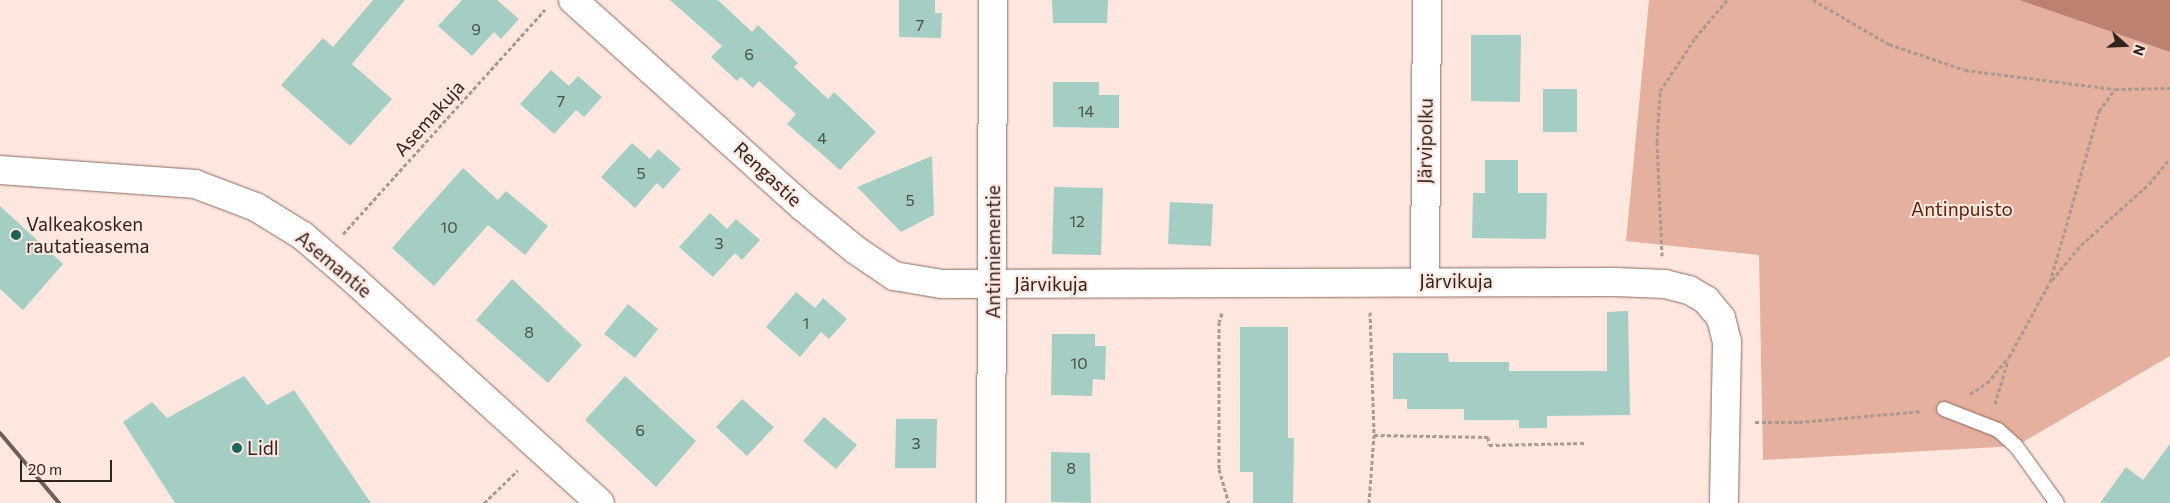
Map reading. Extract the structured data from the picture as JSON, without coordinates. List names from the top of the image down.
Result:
{
  "streets": {
    "street": [
      "Järvipolku",
      "Rengastie",
      "Antinniementie",
      "Asemantie",
      "Järvikuja"
    ],
    "path": ["Asemakuja"]
  },
  "crossings": [
    ["Asemakuja", "Asemantie"],
    ["Järvipolku", "Järvikuja"],
    ["Rengastie", "Antinniementie"],
    ["Rengastie", "Järvikuja"],
    ["Antinniementie", "Järvikuja"]
  ],
  "parks": ["Antinpuisto"],
  "places": ["Valkeakosken rautatieasema", "Lidl"],
  "house_numbers": [
    "7",
    "9",
    "6",
    "7",
    "14",
    "4",
    "5",
    "5",
    "12",
    "10",
    "3",
    "1",
    "8",
    "10",
    "6",
    "3",
    "8"
  ],
  "scale_bar": "20 m",
  "north": "right"
}
